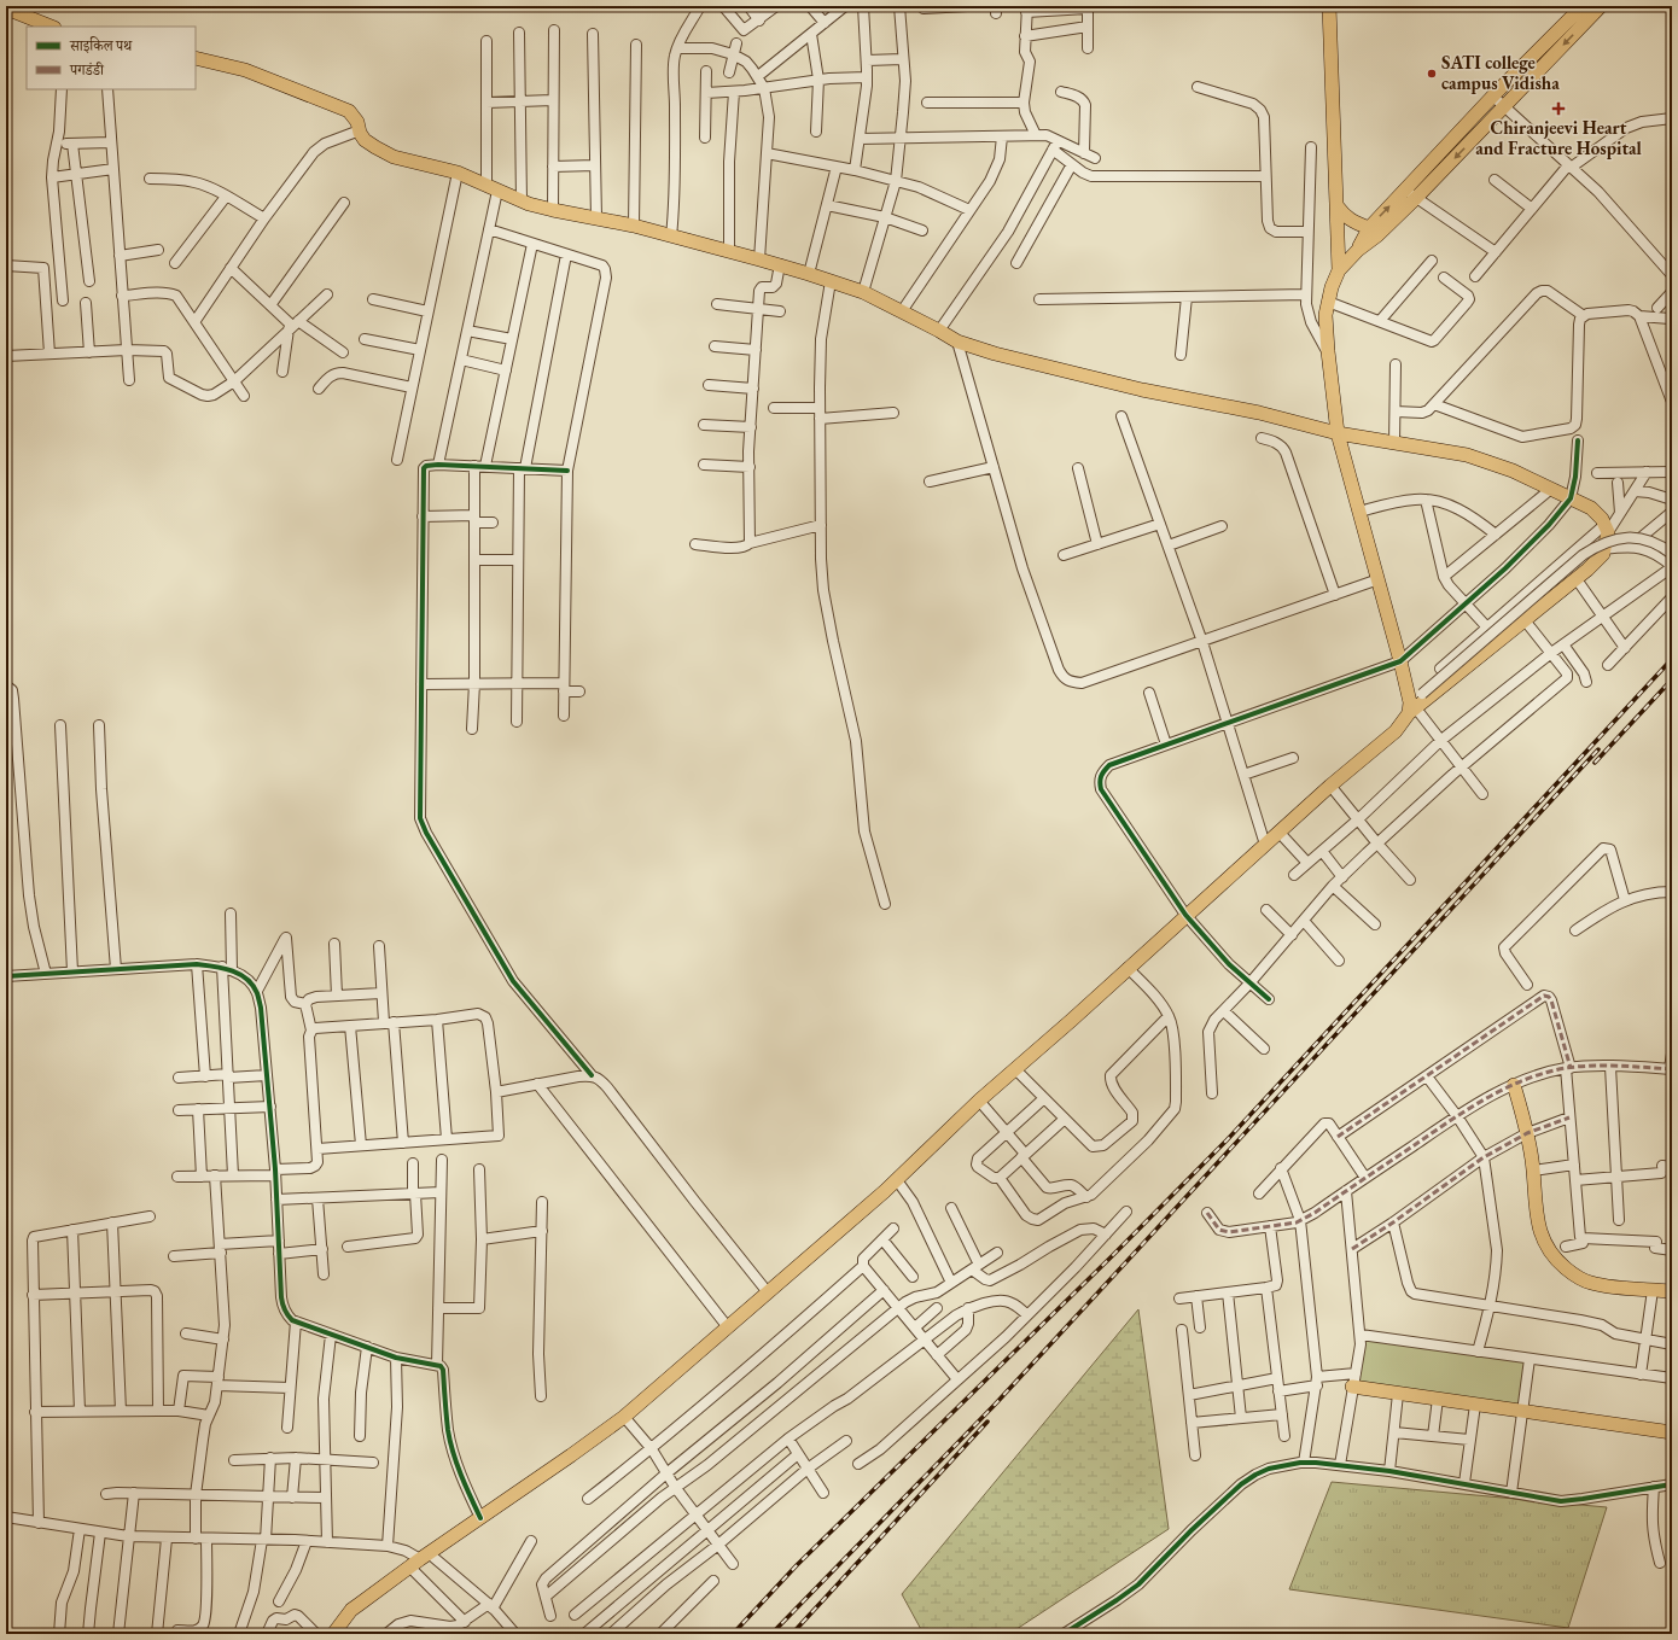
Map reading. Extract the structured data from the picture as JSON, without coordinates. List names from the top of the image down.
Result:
{
  "places": {
    "other": ["SATI college campus Vidisha"],
    "health": ["Chiranjeevi Heart and Fracture Hospital"]
  },
  "legend": ["साइकिल पथ", "पगडंडी"]
}
